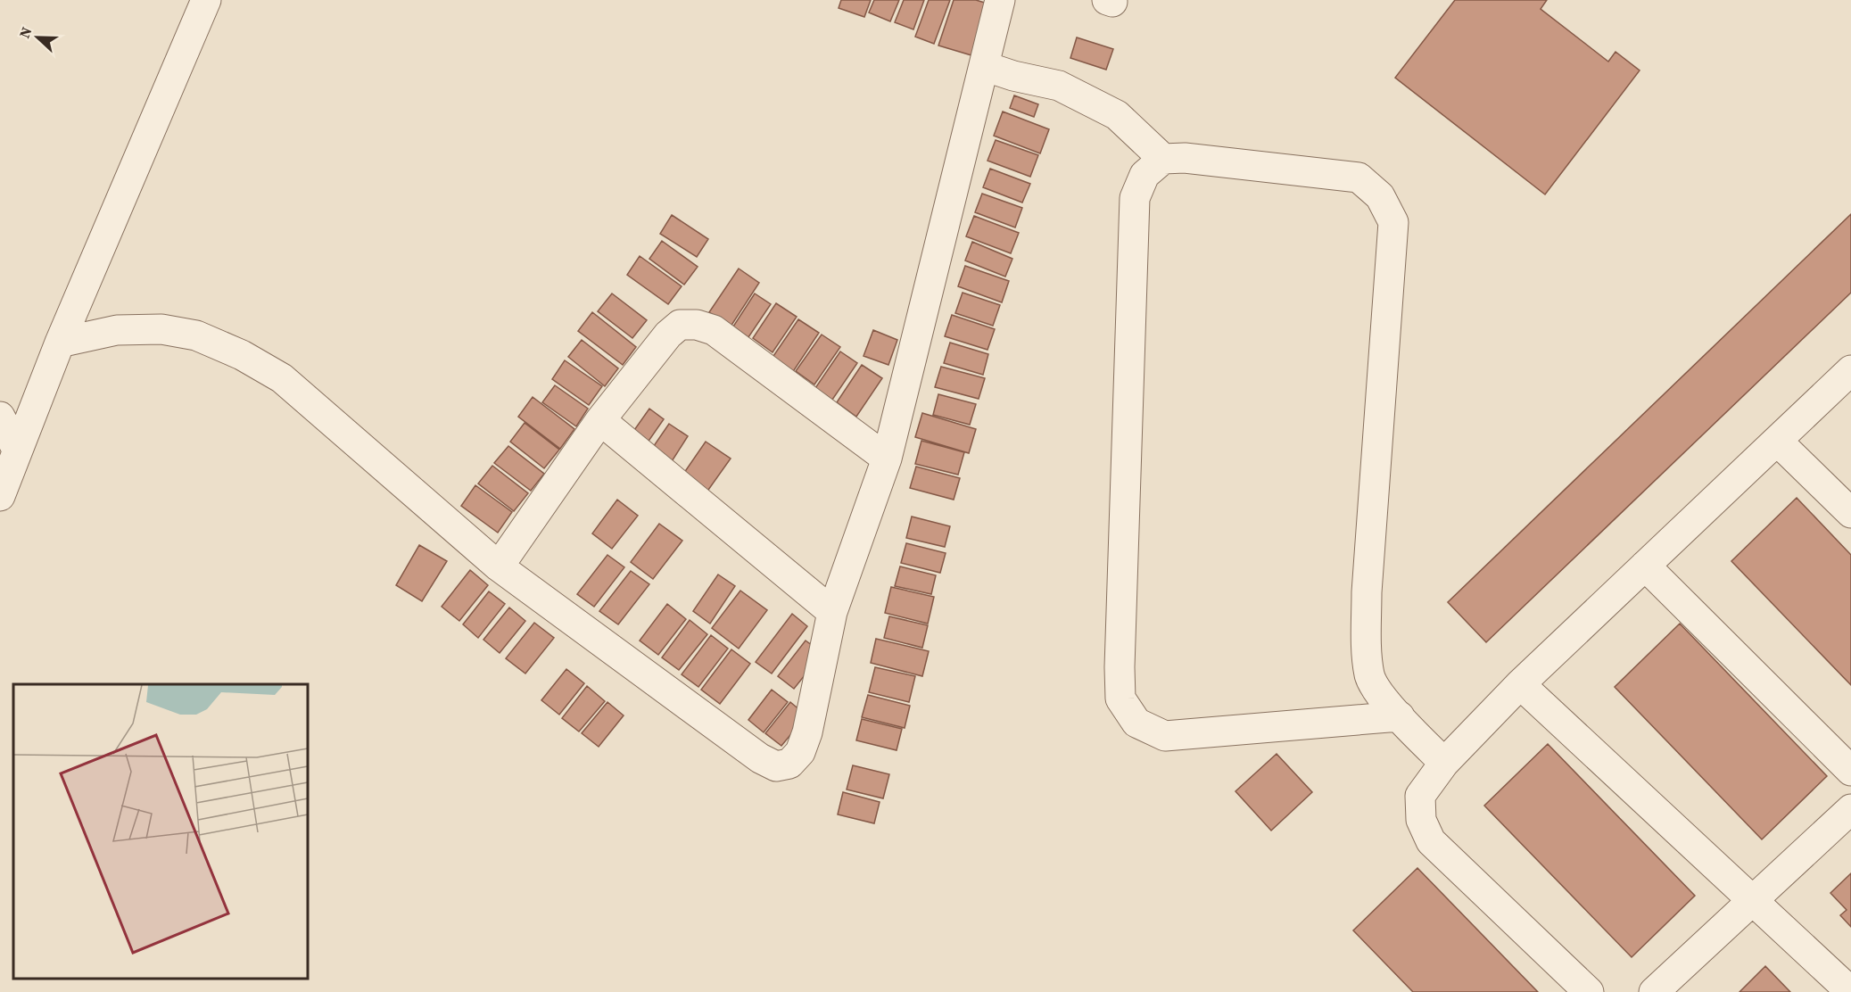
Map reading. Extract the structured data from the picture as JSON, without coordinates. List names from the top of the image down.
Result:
{
  "north": "left"
}
